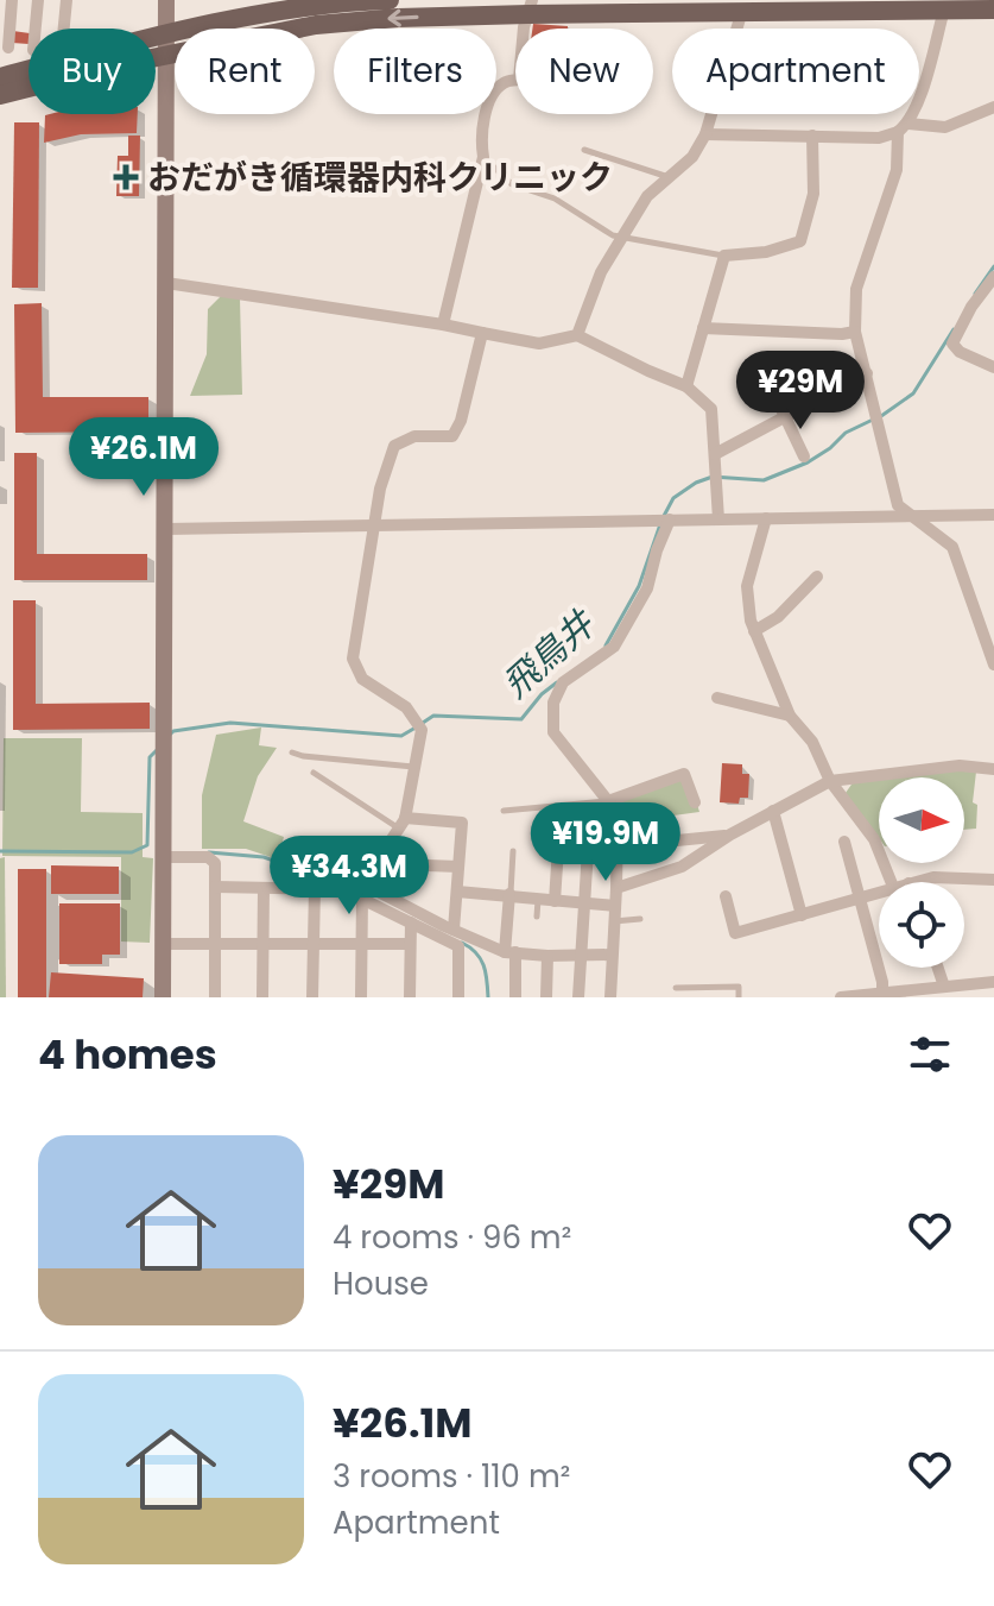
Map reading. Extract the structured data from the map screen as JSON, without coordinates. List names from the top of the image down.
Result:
{
  "water": ["飛鳥井"],
  "places": {
    "health": ["おだがき循環器内科クリニック"]
  },
  "north": "right",
  "page": {
    "chip": [
      "Buy",
      "Rent",
      "Filters",
      "New",
      "Apartment"
    ],
    "price": [
      "¥29M",
      "¥26.1M",
      "¥19.9M",
      "¥34.3M"
    ],
    "heading": "4 homes",
    "list": [
      {
        "name": "¥29M",
        "note": "4 rooms · 96 m² · House"
      },
      {
        "name": "¥26.1M",
        "note": "3 rooms · 110 m² · Apartment"
      }
    ]
  }
}
